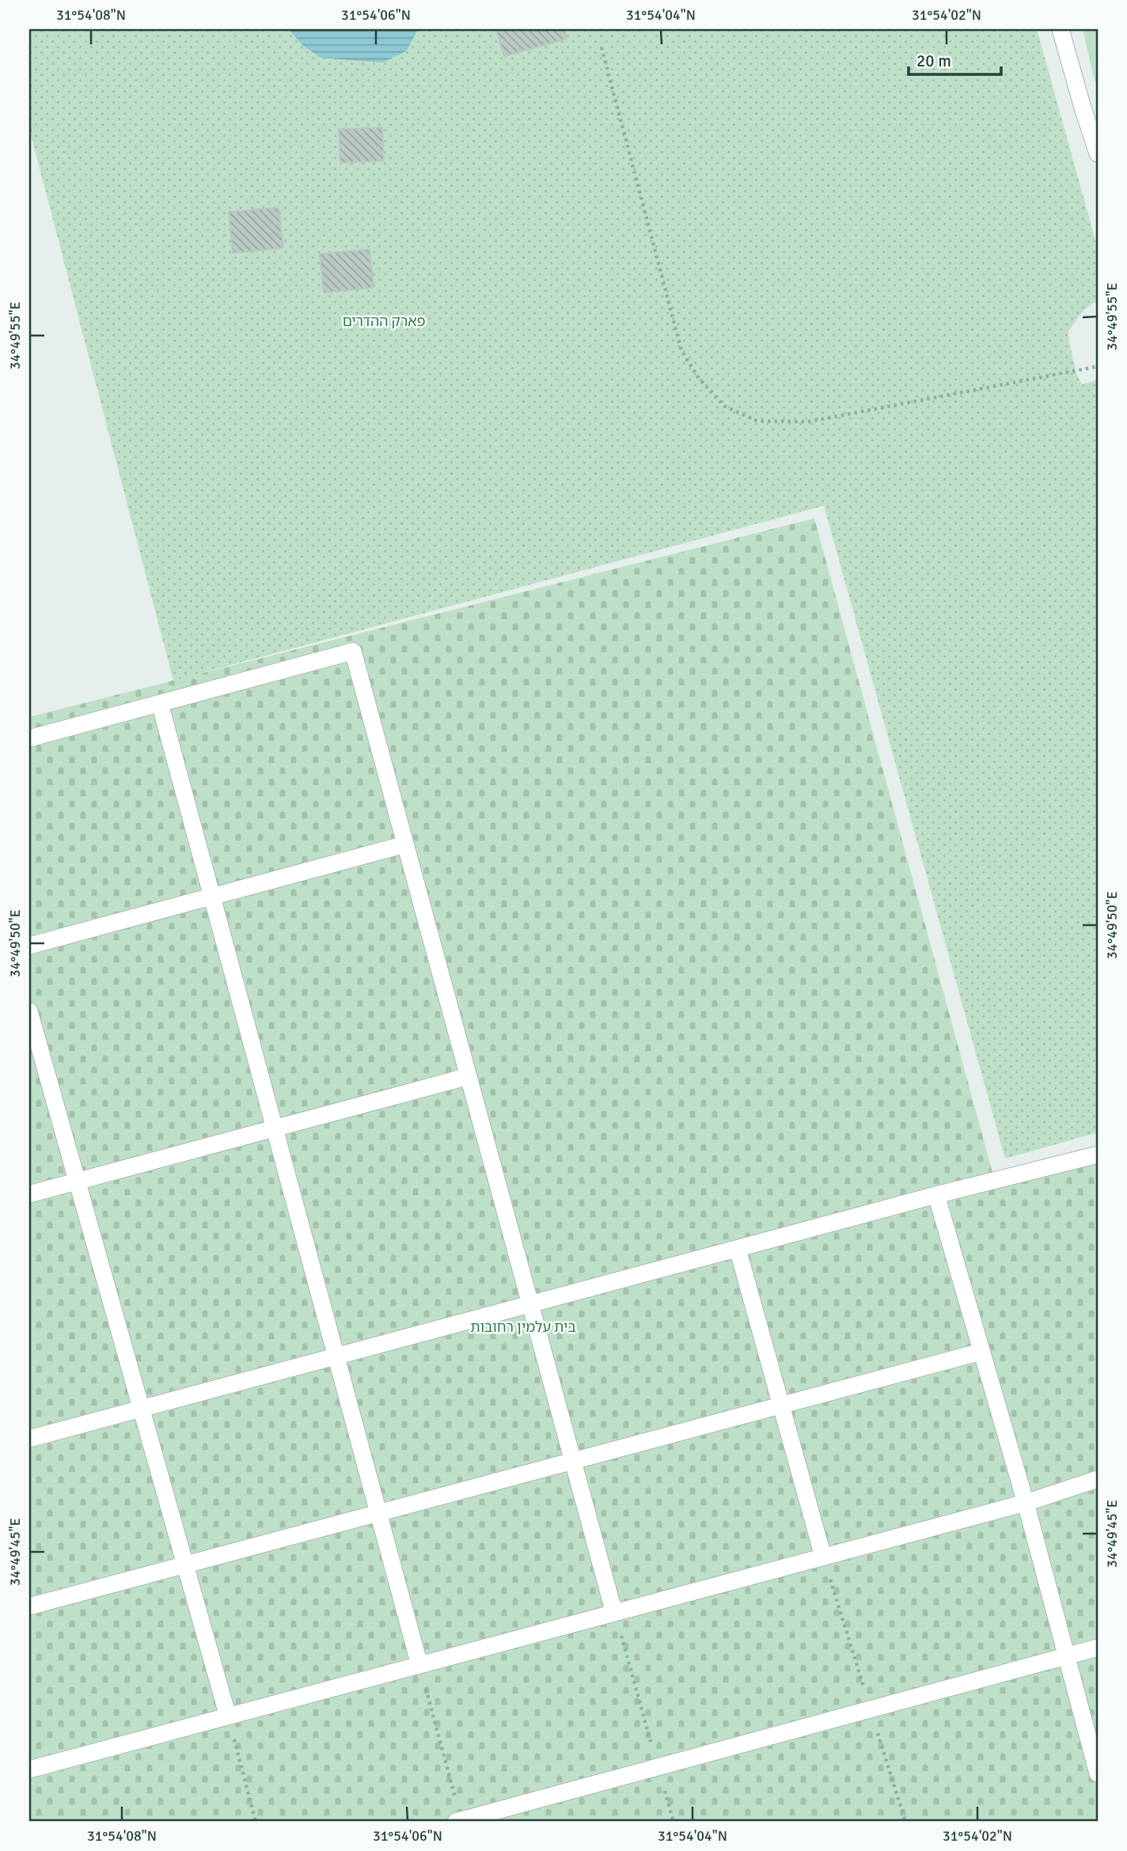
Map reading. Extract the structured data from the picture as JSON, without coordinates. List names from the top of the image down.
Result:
{
  "parks": ["פארק ההדרים", "בית עלמין רחובות"],
  "scale_bar": "20 m",
  "coordinates": [
    "31°54'08\"N",
    "31°54'06\"N",
    "31°54'04\"N",
    "31°54'02\"N",
    "34°49'55\"E",
    "34°49'50\"E",
    "34°49'45\"E"
  ]
}
